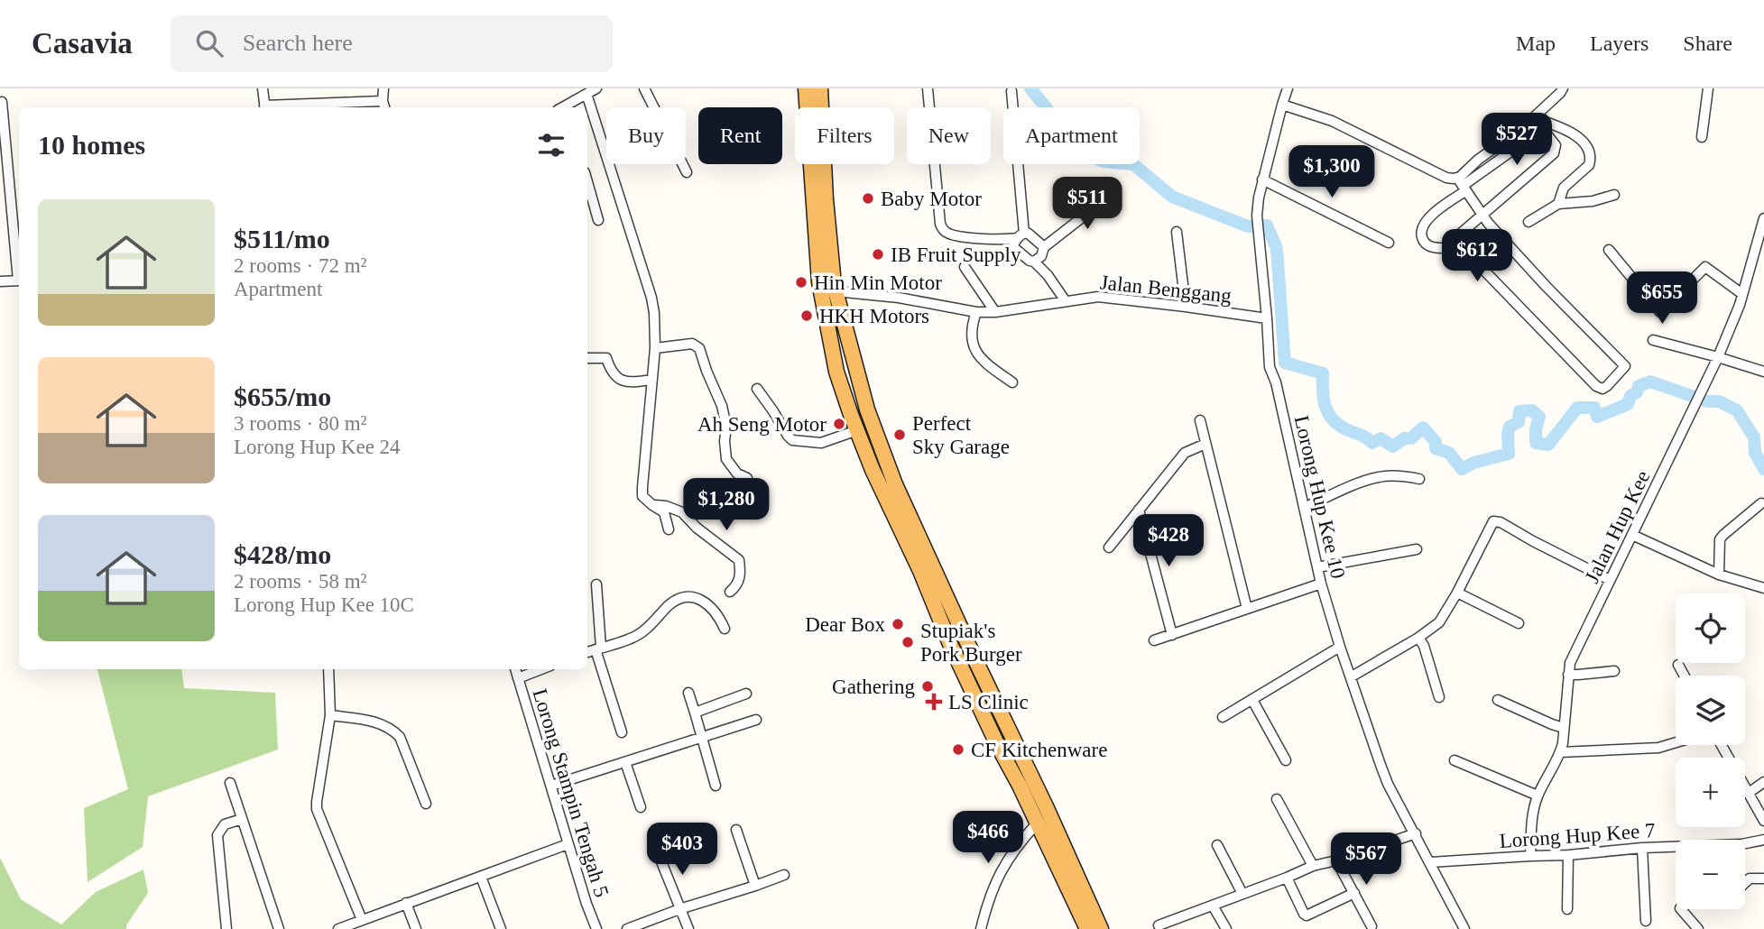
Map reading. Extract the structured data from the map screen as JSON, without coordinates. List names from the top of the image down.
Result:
{
  "streets": {
    "street": [
      "Jalan Benggang",
      "Lorong Hup Kee 10",
      "Jalan Hup Kee",
      "Lorong Stampin Tengah 5",
      "Lorong Hup Kee 7"
    ]
  },
  "crossings": [
    ["Jalan Benggang", "Lorong Hup Kee 10"],
    ["Lorong Hup Kee 10", "Lorong Hup Kee 7"],
    ["Jalan Hup Kee", "Lorong Hup Kee 7"]
  ],
  "places": {
    "other": [
      "Baby Motor",
      "IB Fruit Supply",
      "Hin Min Motor",
      "HKH Motors",
      "Ah Seng Motor",
      "Perfect Sky Garage",
      "Dear Box",
      "Stupiak's Pork Burger",
      "Gathering",
      "CF Kitchenware"
    ],
    "health": ["LS Clinic"]
  },
  "page": {
    "header": "Casavia",
    "search": "Search here",
    "nav": ["Map", "Layers", "Share"],
    "chip": [
      "Buy",
      "Rent",
      "Filters",
      "New",
      "Apartment"
    ],
    "heading": "10 homes",
    "price": [
      "$527",
      "$1,300",
      "$511",
      "$612",
      "$655",
      "$1,280",
      "$428",
      "$466",
      "$403",
      "$567"
    ],
    "list": [
      {
        "name": "$511/mo",
        "note": "2 rooms · 72 m² · Apartment"
      },
      {
        "name": "$655/mo",
        "note": "3 rooms · 80 m² · Lorong Hup Kee 24"
      },
      {
        "name": "$428/mo",
        "note": "2 rooms · 58 m² · Lorong Hup Kee 10C"
      }
    ],
    "map_buttons": ["+", "−"]
  }
}
